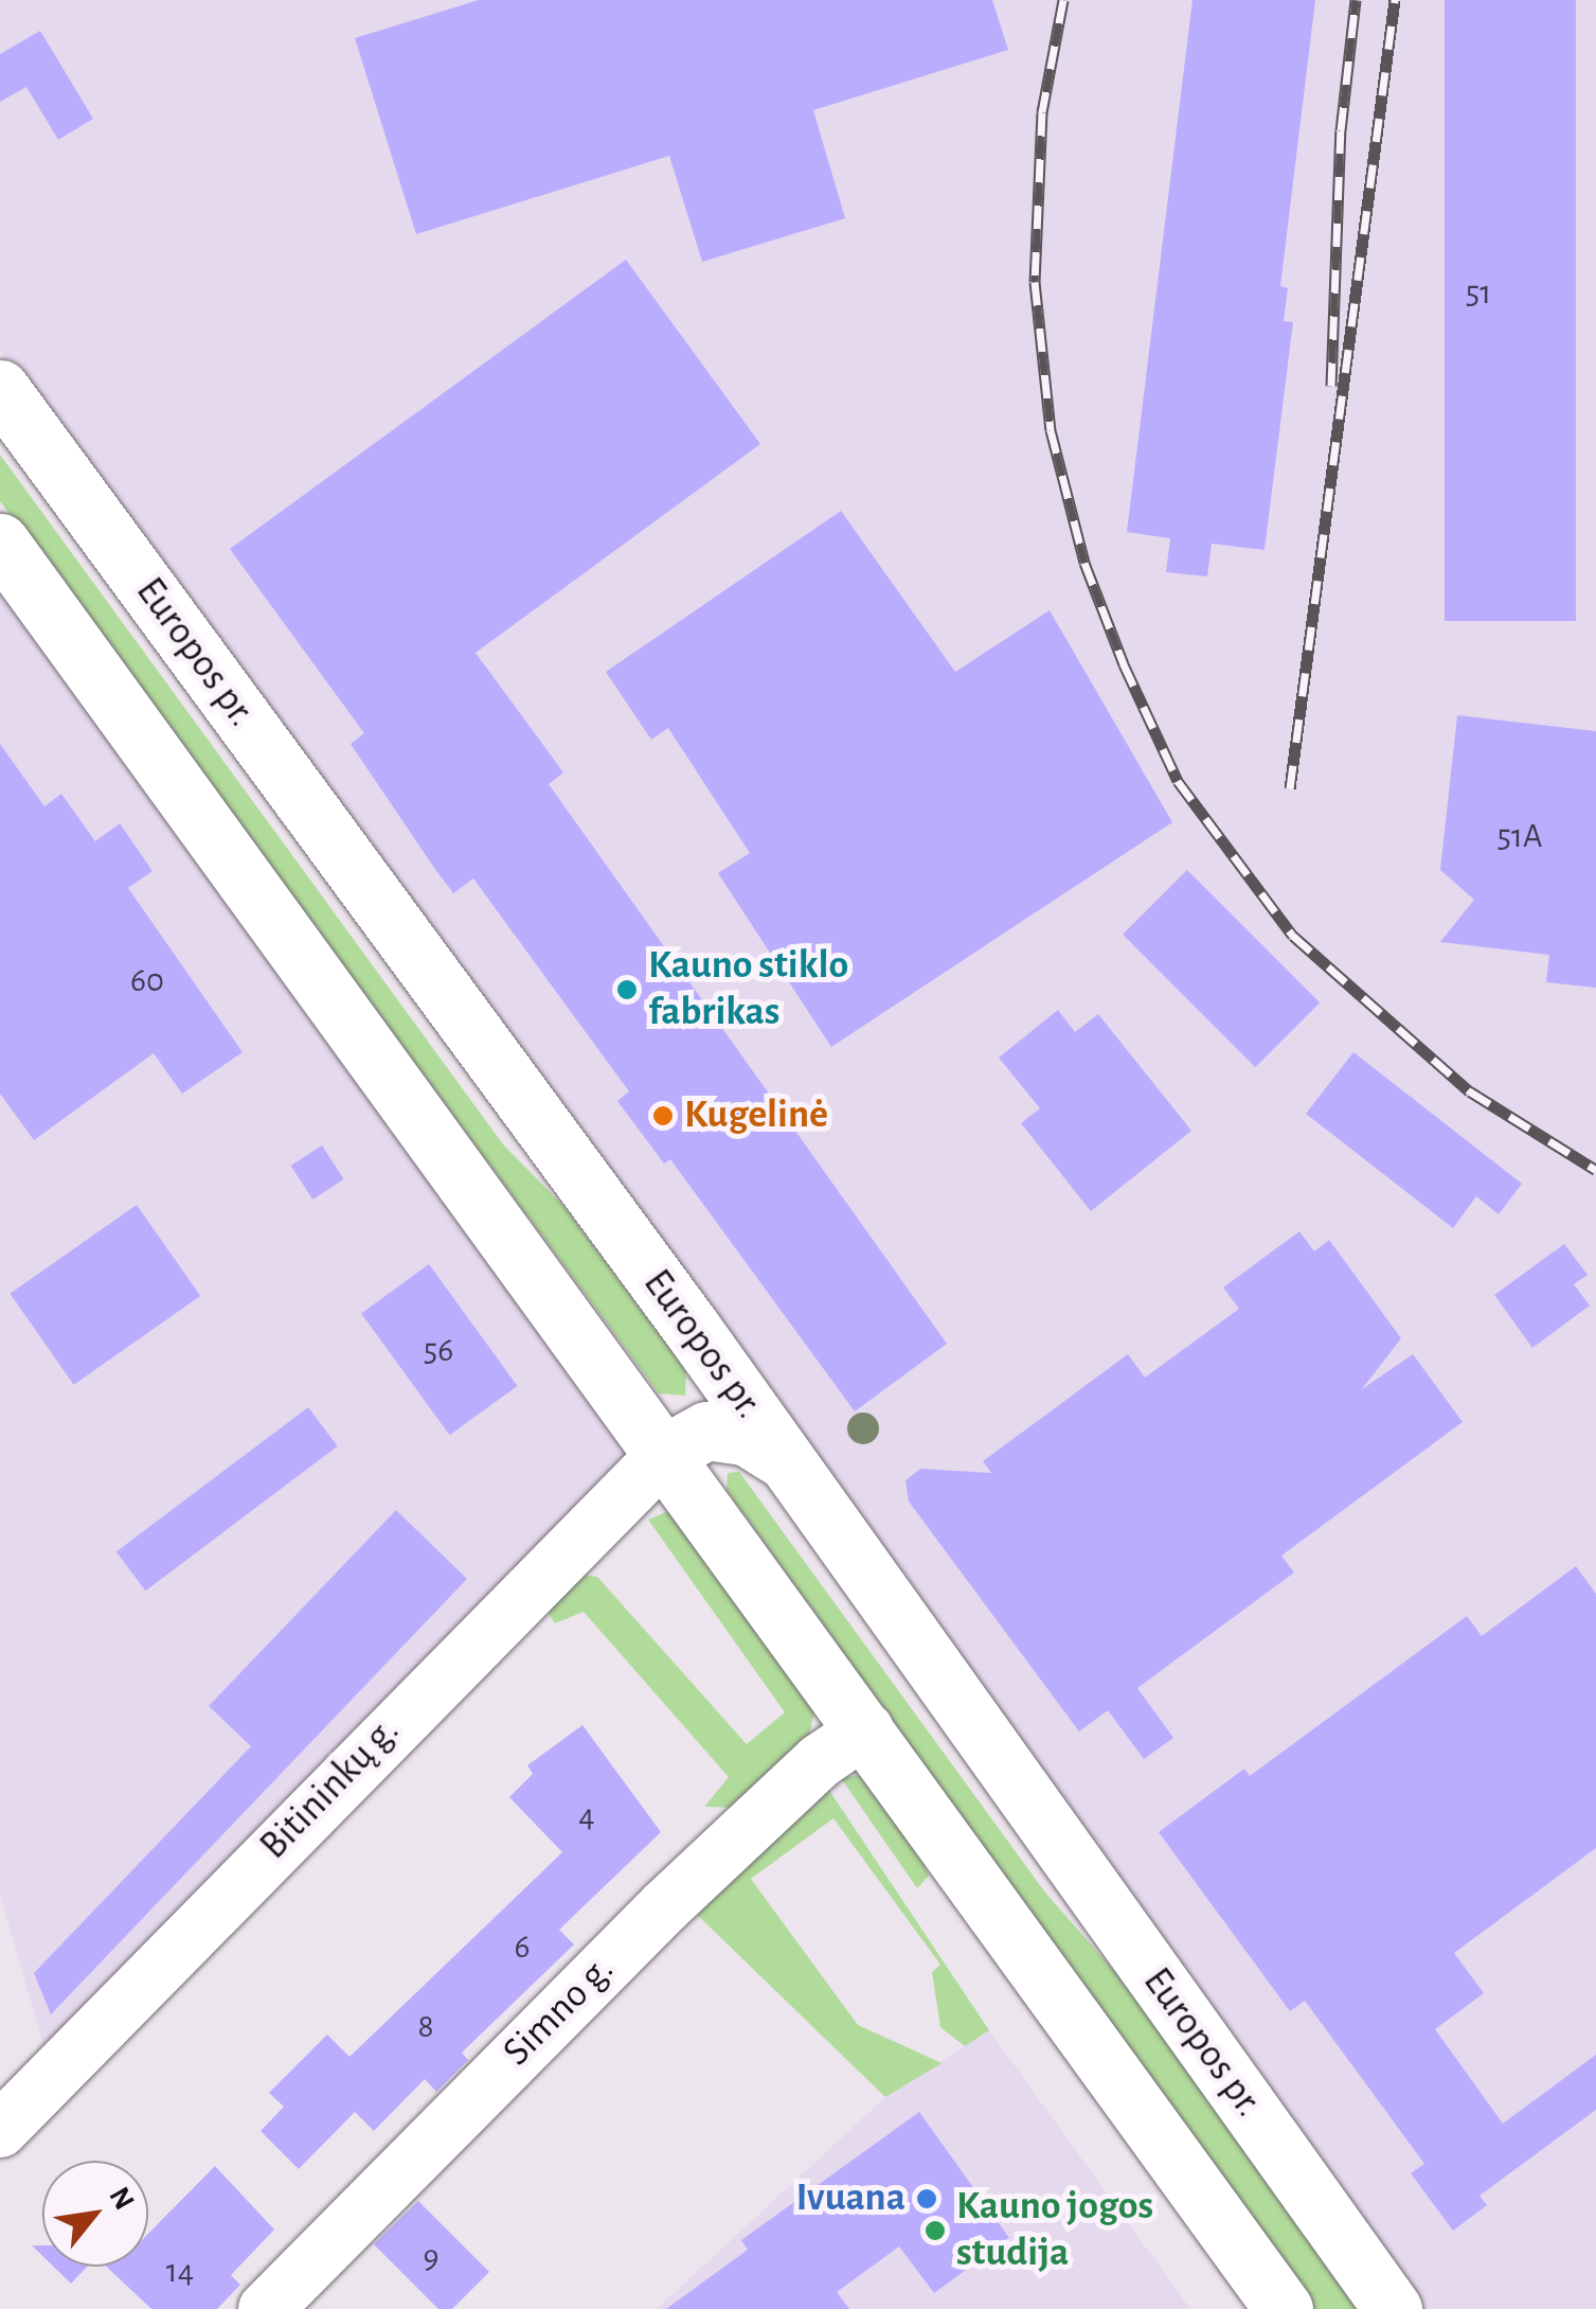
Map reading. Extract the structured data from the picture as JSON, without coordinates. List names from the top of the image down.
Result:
{
  "streets": {
    "main road": ["Europos pr."],
    "street": ["Bitininkų g.", "Simno g."]
  },
  "places": [
    "Kauno stiklo fabrikas",
    "Kugelinė",
    "Ivuana",
    "Kauno jogos studija"
  ],
  "house_numbers": [
    "51",
    "51A",
    "60",
    "56",
    "4",
    "6",
    "8",
    "9",
    "14"
  ],
  "north": "top right"
}
